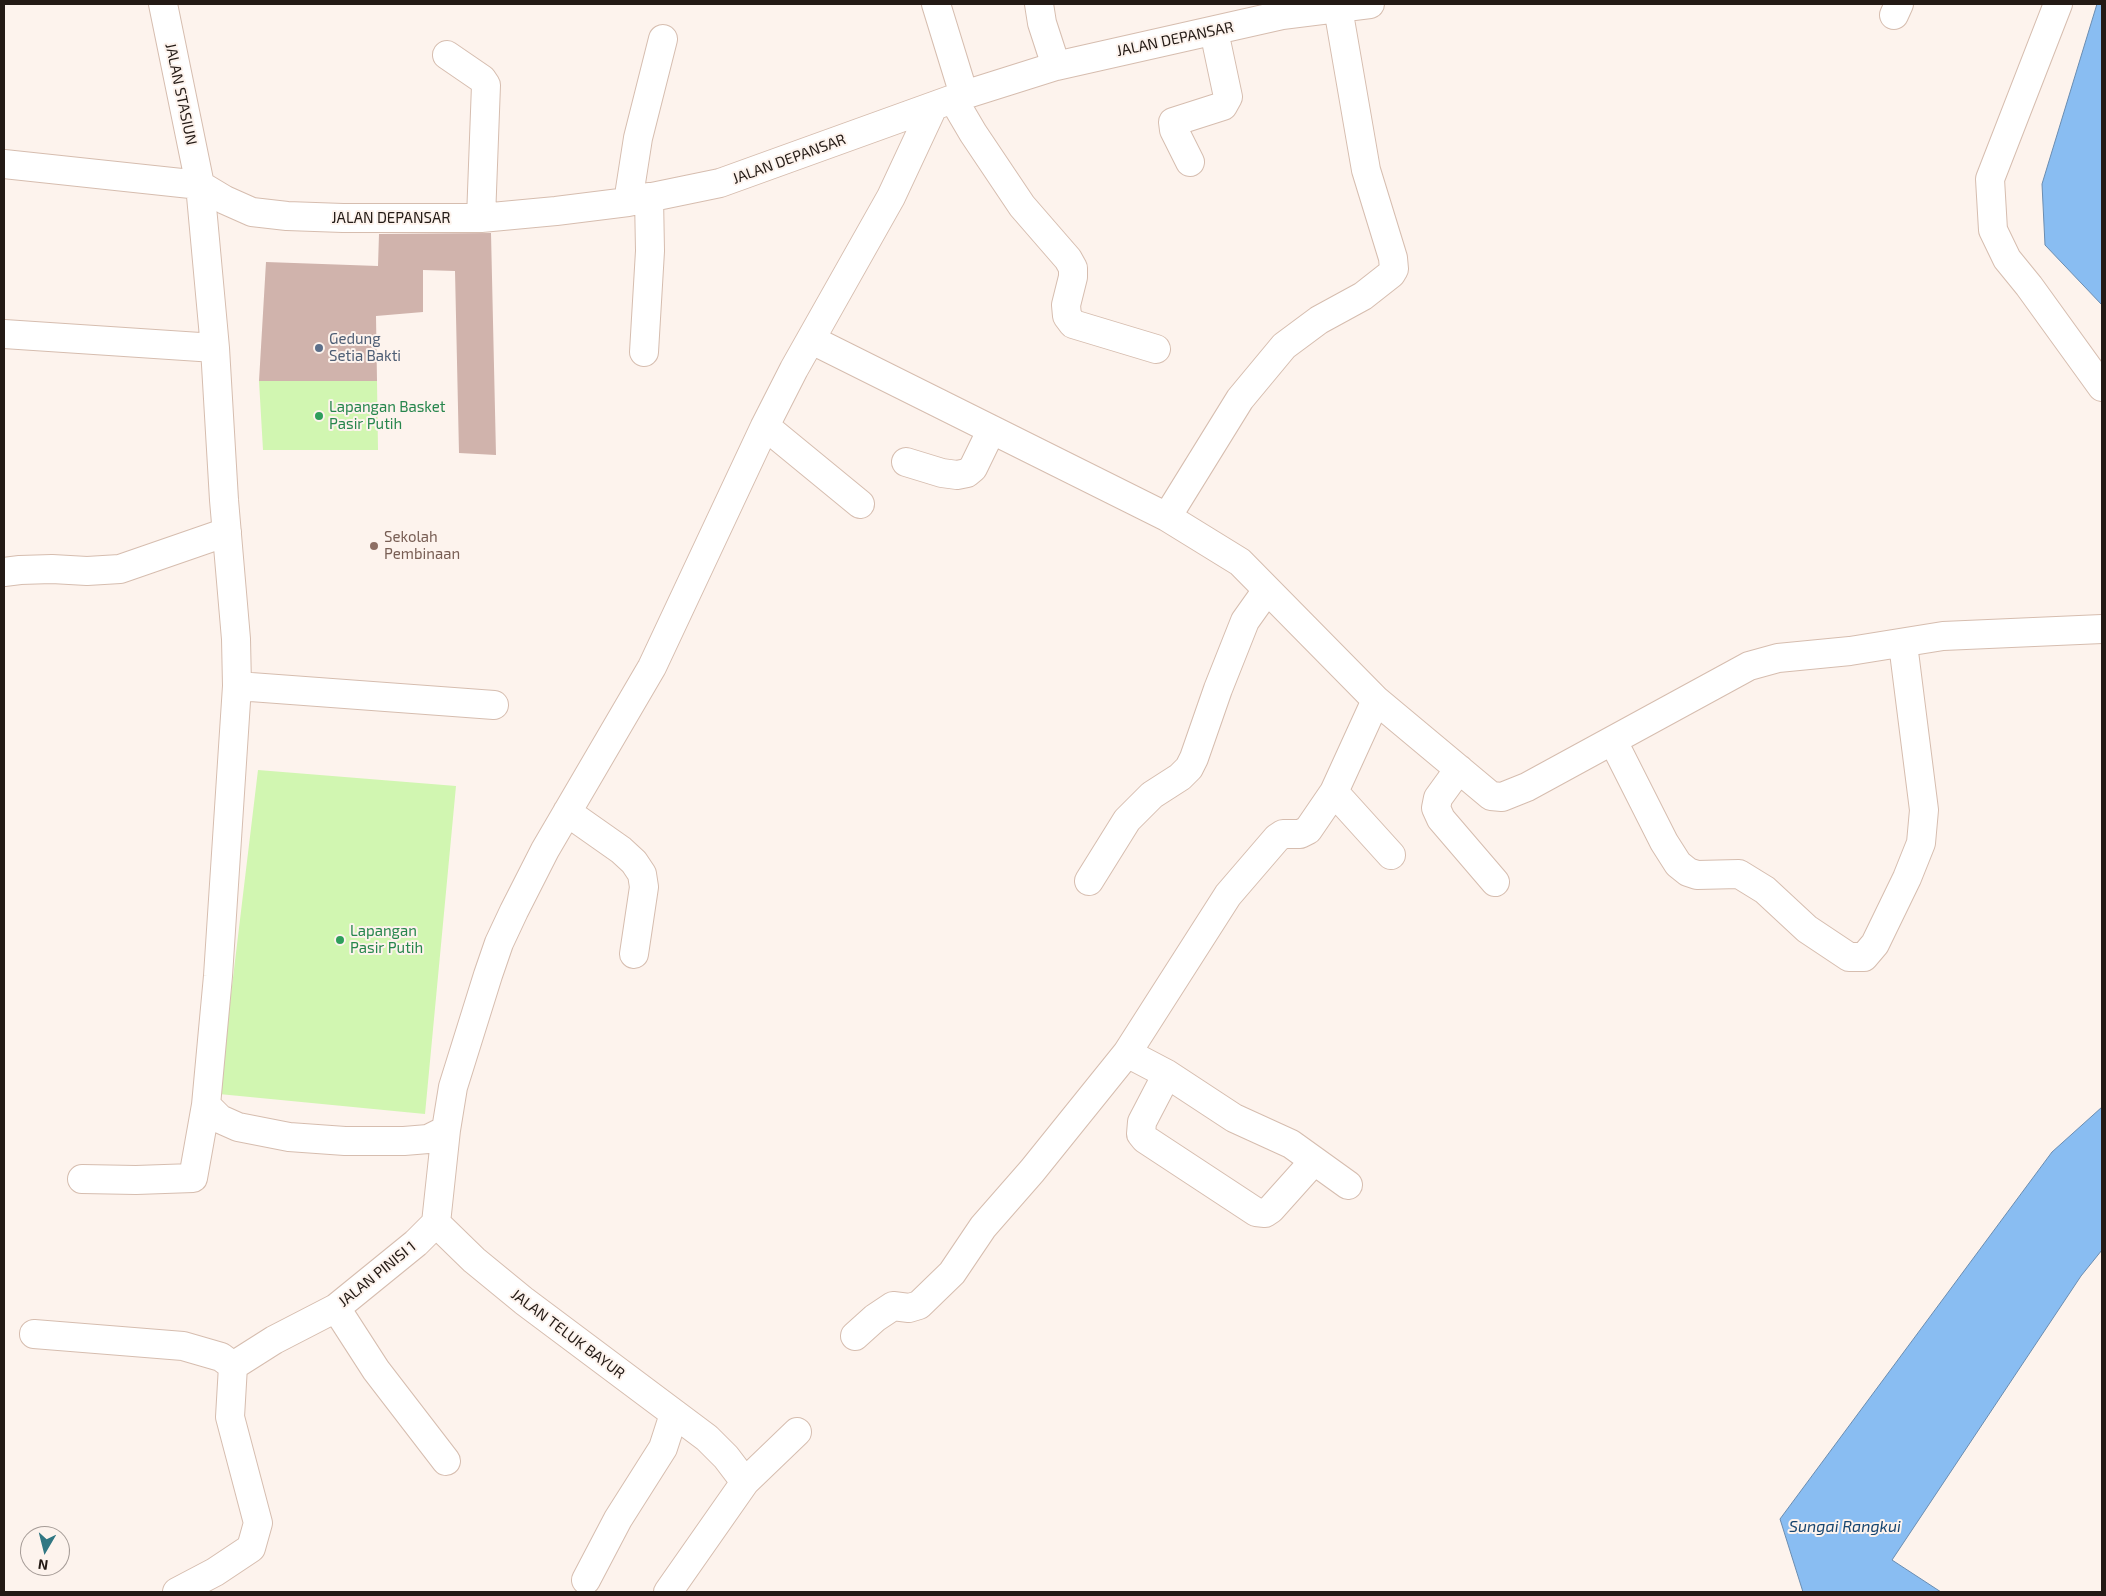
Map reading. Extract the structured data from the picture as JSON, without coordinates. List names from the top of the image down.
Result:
{
  "streets": {
    "street": [
      "JALAN DEPANSAR",
      "JALAN STASIUN",
      "JALAN PINISI 1",
      "JALAN TELUK BAYUR"
    ]
  },
  "crossings": [
    ["JALAN DEPANSAR", "JALAN STASIUN"],
    ["JALAN PINISI 1", "JALAN TELUK BAYUR"]
  ],
  "water": ["Sungai Rangkui"],
  "places": [
    "Gedung Setia Bakti",
    "Lapangan Basket Pasir Putih",
    "Sekolah Pembinaan",
    "Lapangan Pasir Putih"
  ],
  "north": "bottom"
}
